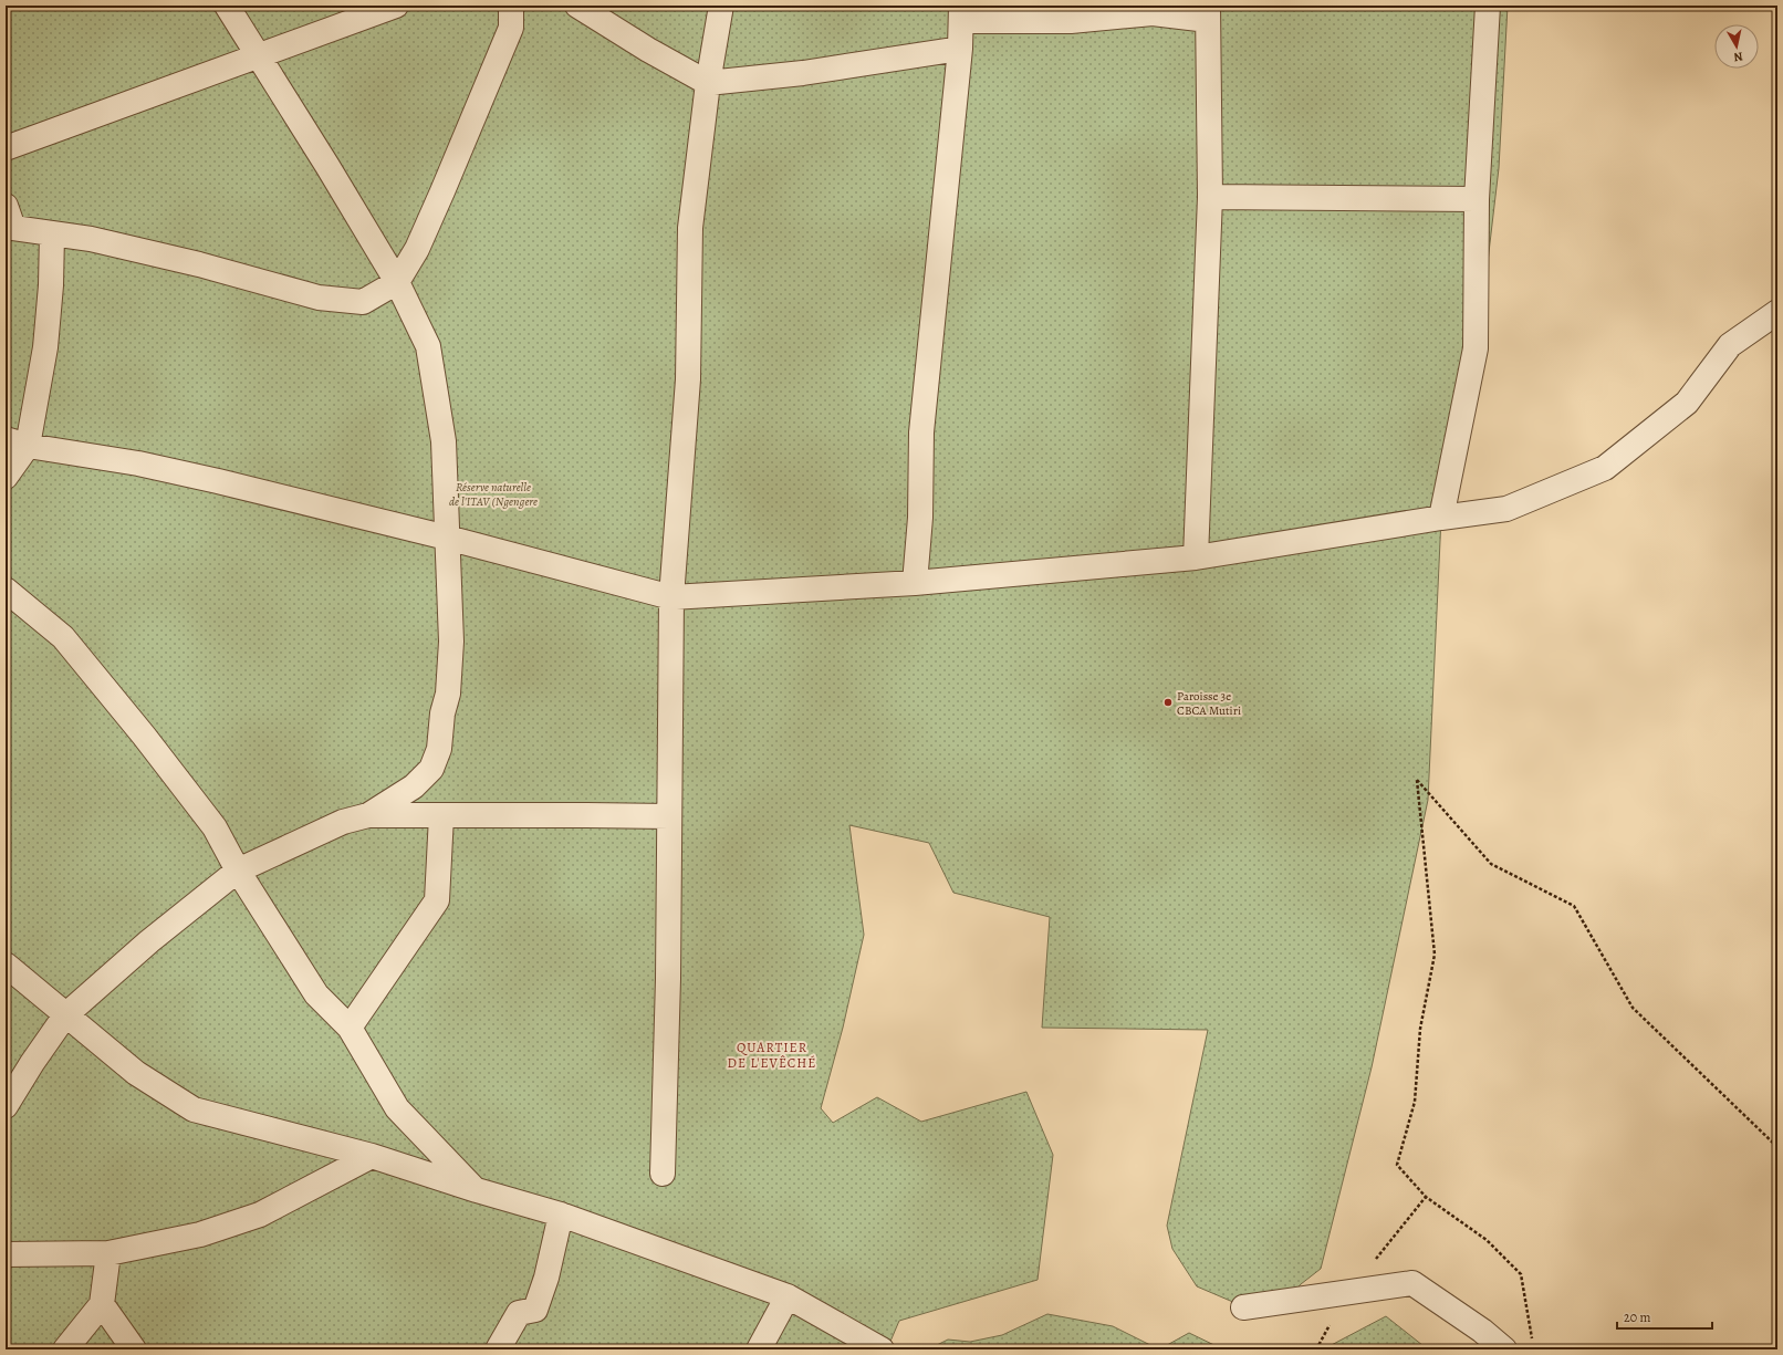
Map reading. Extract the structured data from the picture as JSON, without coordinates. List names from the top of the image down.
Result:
{
  "districts": ["QUARTIER DE L'EVÊCHÉ"],
  "parks": ["Réserve naturelle de l'ITAV (Ngengere"],
  "places": ["Paroisse 3e CBCA Mutiri"],
  "scale_bar": "20 m",
  "north": "bottom"
}
